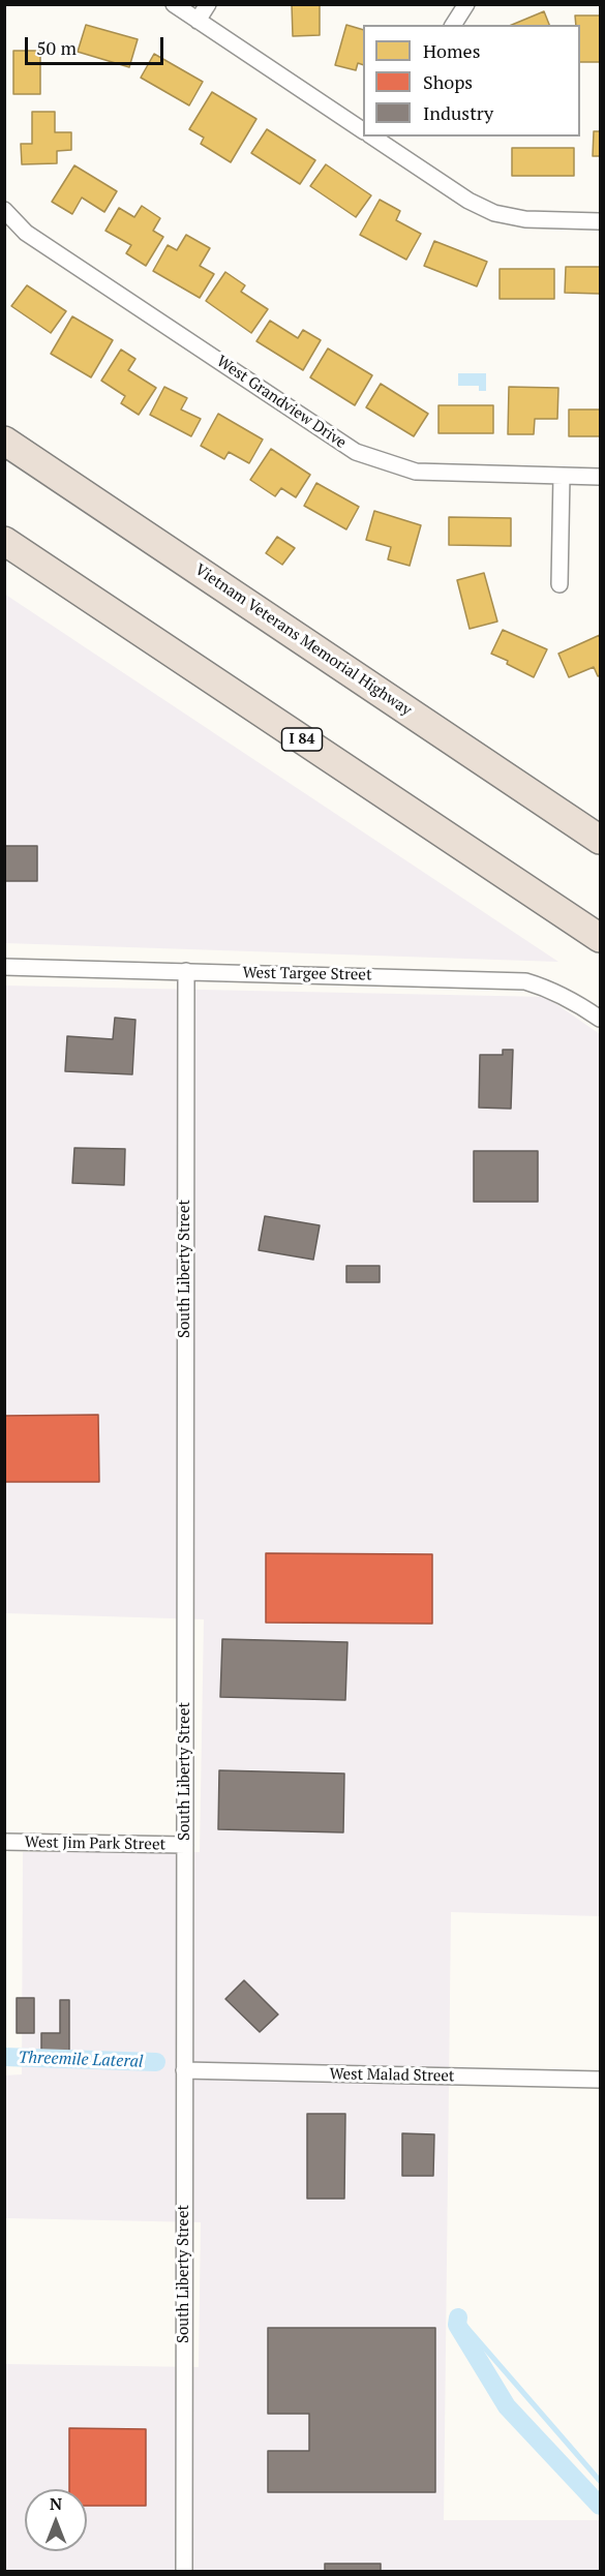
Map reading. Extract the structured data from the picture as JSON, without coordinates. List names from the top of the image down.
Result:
{
  "streets": {
    "highway": ["Vietnam Veterans Memorial Highway", "I 84"],
    "street": [
      "West Grandview Drive",
      "West Targee Street",
      "South Liberty Street",
      "West Jim Park Street",
      "West Malad Street"
    ]
  },
  "crossings": [
    ["West Targee Street", "South Liberty Street"],
    ["South Liberty Street", "West Jim Park Street"],
    ["South Liberty Street", "West Malad Street"]
  ],
  "water": ["Threemile Lateral"],
  "legend": ["Homes", "Shops", "Industry"],
  "scale_bar": "50 m",
  "north": "top"
}
